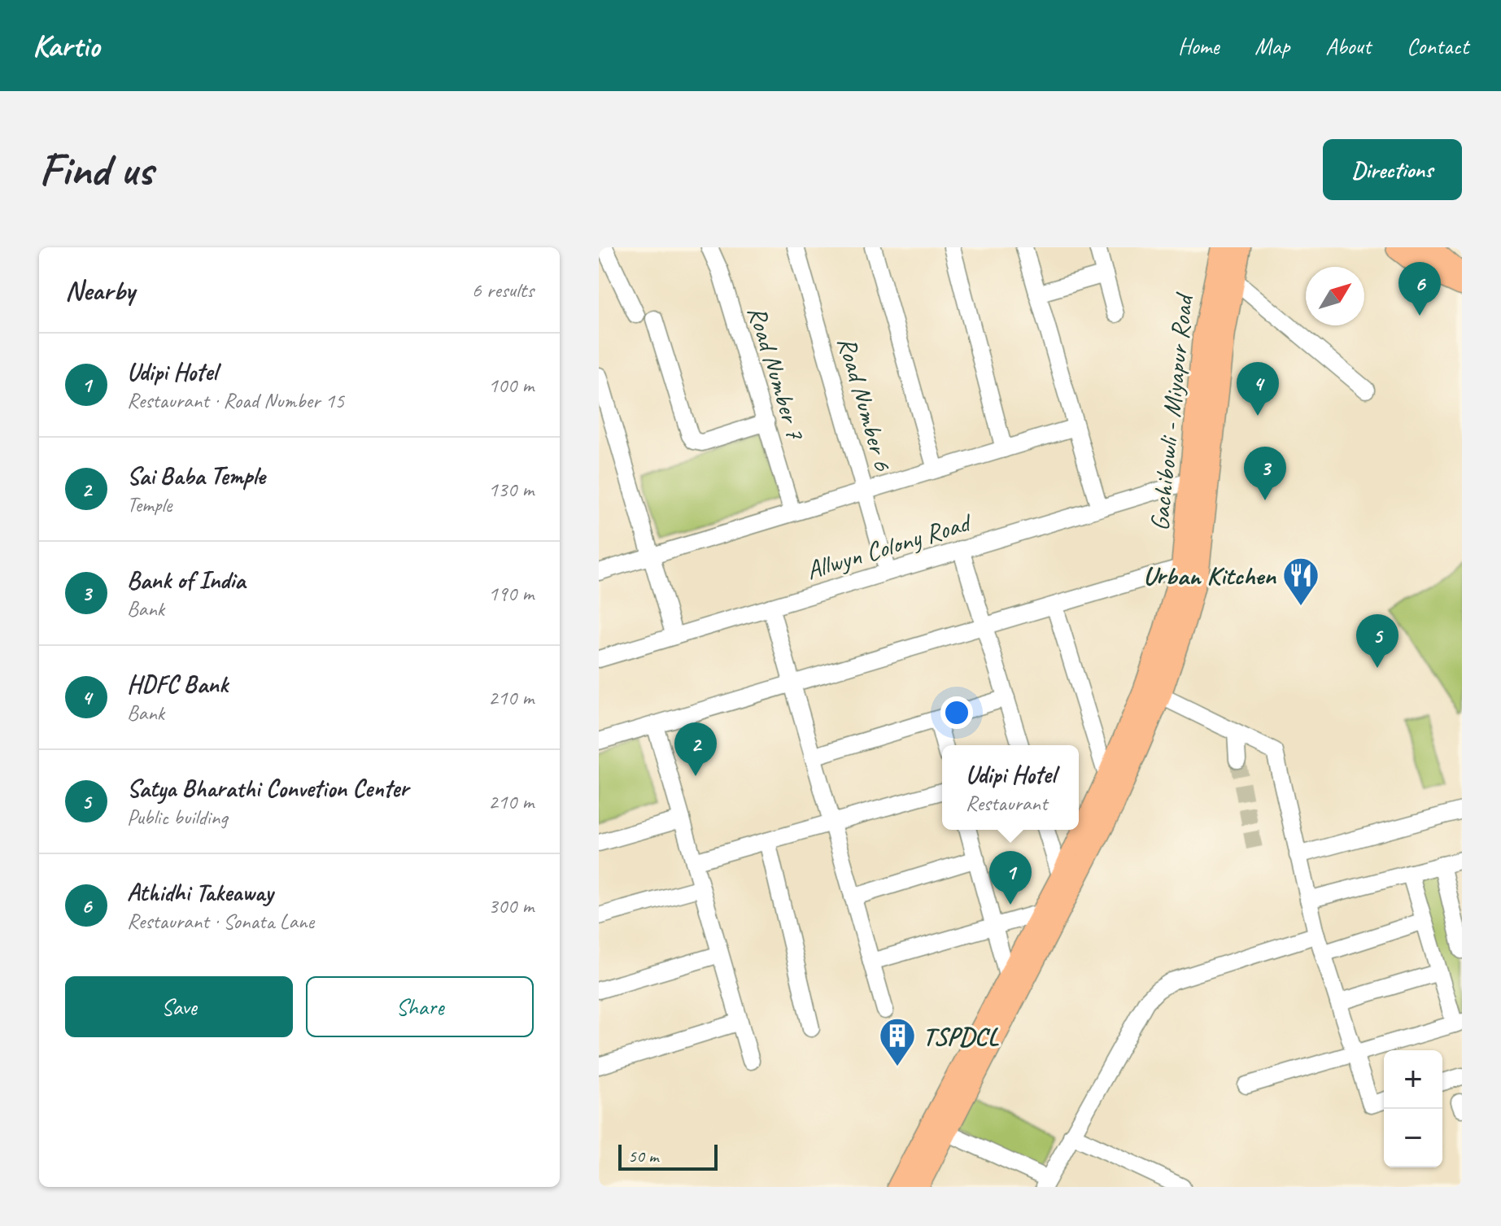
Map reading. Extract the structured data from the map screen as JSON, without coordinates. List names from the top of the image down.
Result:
{
  "streets": {
    "main road": ["Gachibowli - Miyapur Road"],
    "street": ["Road Number 7", "Road Number 6", "Allwyn Colony Road"]
  },
  "crossings": [
    ["Road Number 6", "Allwyn Colony Road"],
    ["Gachibowli - Miyapur Road", "Allwyn Colony Road"]
  ],
  "places": {
    "restaurant": ["Urban Kitchen"],
    "building": ["TSPDCL"]
  },
  "scale_bar": "50 m",
  "north": "top right",
  "page": {
    "header": "Kartio",
    "nav": [
      "Home",
      "Map",
      "About",
      "Contact"
    ],
    "buttons": [
      "Directions",
      ["Save", "Share"]
    ],
    "title": "Find us",
    "heading": ["Nearby", "6 results"],
    "pins": [
      "6",
      "4",
      "3",
      "5",
      "2",
      "1"
    ],
    "list": [
      {
        "mark": "1",
        "name": "Udipi Hotel",
        "note": "Restaurant · Road Number 15",
        "value": "100 m"
      },
      {
        "mark": "2",
        "name": "Sai Baba Temple",
        "note": "Temple",
        "value": "130 m"
      },
      {
        "mark": "3",
        "name": "Bank of India",
        "note": "Bank",
        "value": "190 m"
      },
      {
        "mark": "4",
        "name": "HDFC Bank",
        "note": "Bank",
        "value": "210 m"
      },
      {
        "mark": "5",
        "name": "Satya Bharathi Convetion Center",
        "note": "Public building",
        "value": "210 m"
      },
      {
        "mark": "6",
        "name": "Athidhi Takeaway",
        "note": "Restaurant · Sonata Lane",
        "value": "300 m"
      }
    ],
    "popup": ["Udipi Hotel", "Restaurant"],
    "map_buttons": ["+", "−"],
    "scale": "50 m"
  }
}
